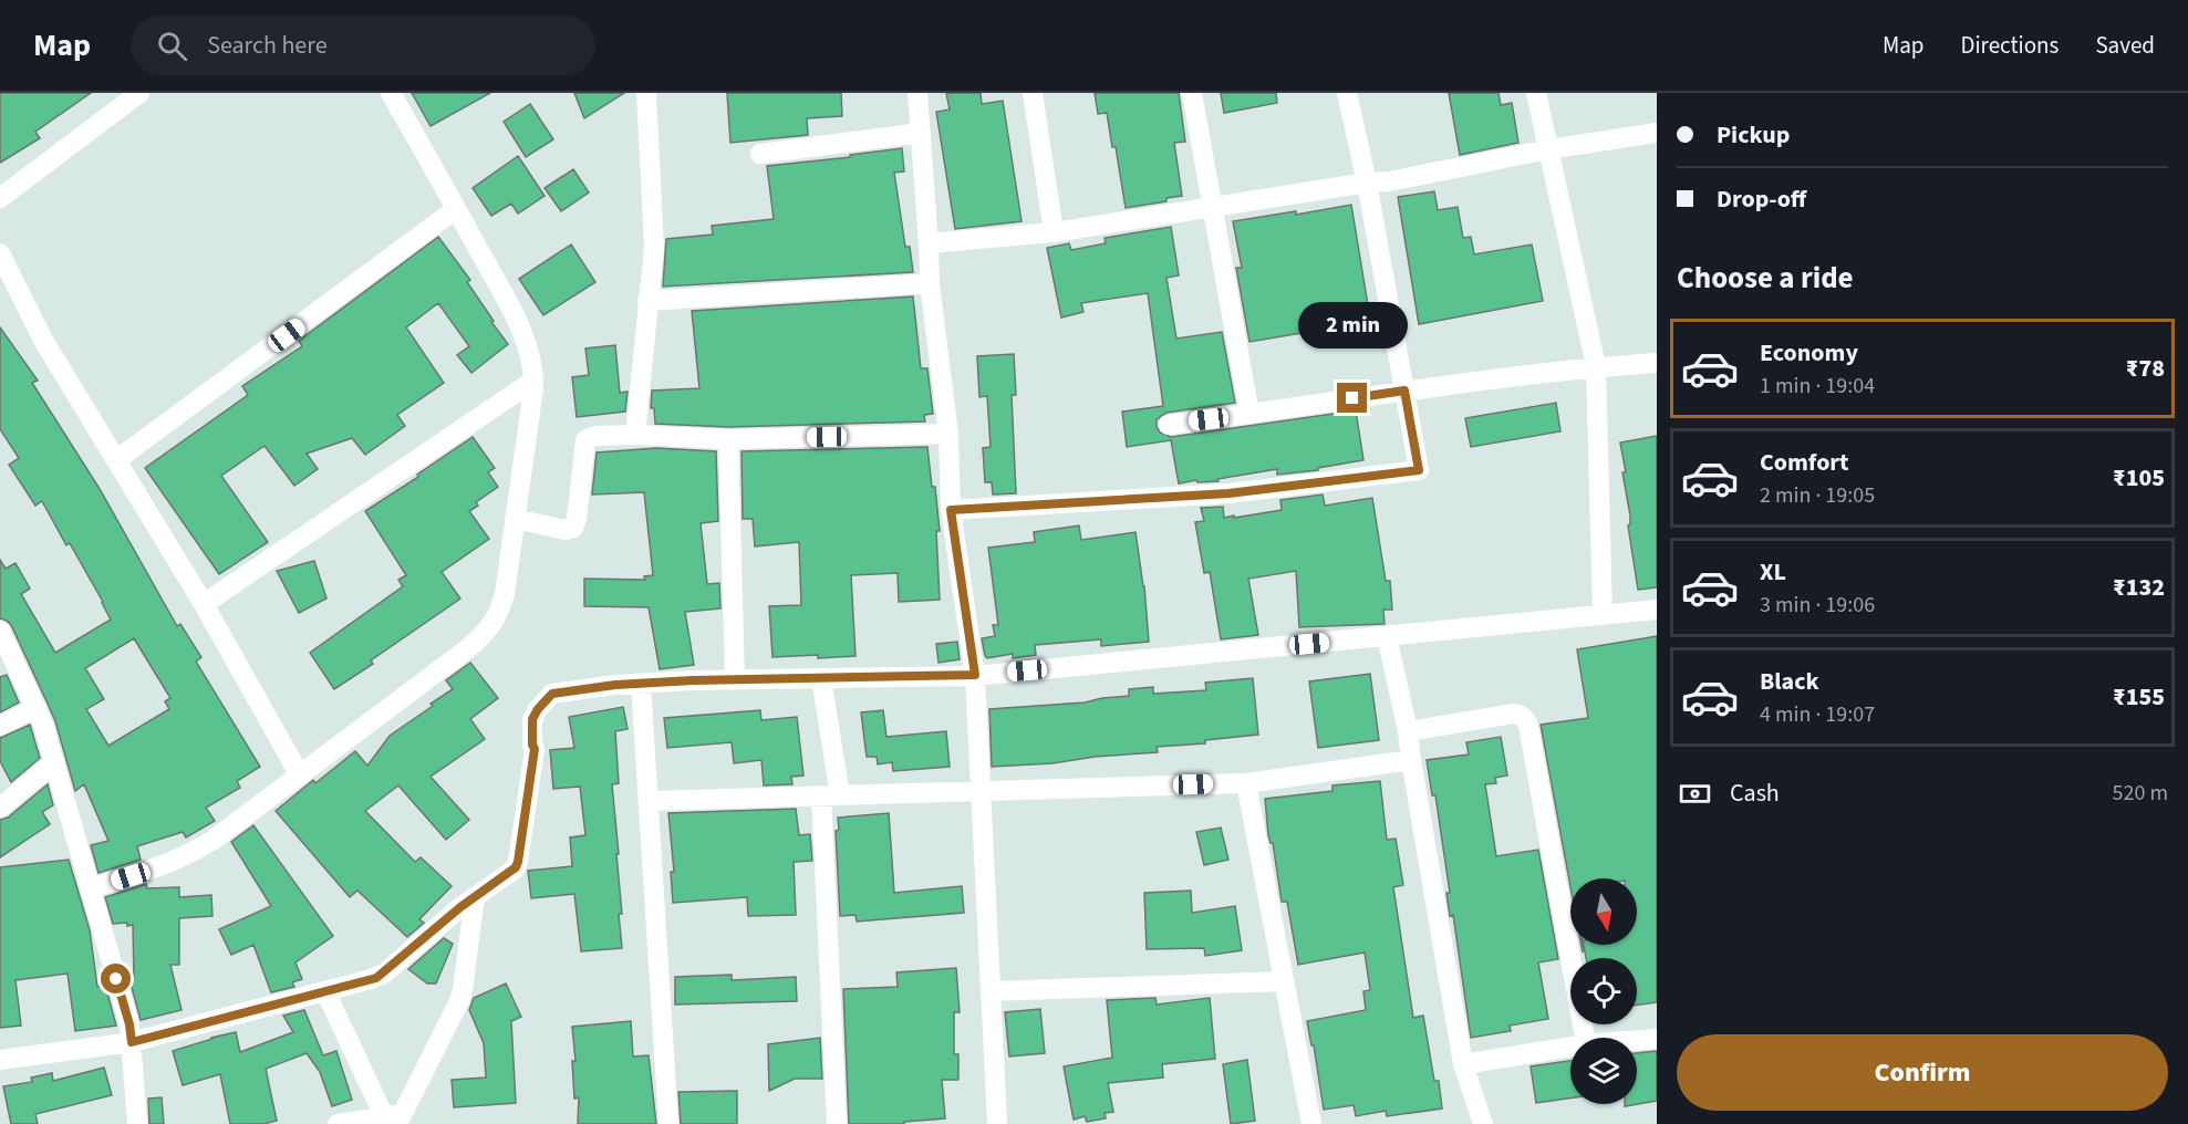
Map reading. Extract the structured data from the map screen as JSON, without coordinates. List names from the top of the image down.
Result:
{
  "north": "bottom",
  "page": {
    "header": "Map",
    "search": "Search here",
    "nav": ["Map", "Directions", "Saved"],
    "banner": ["Pickup", "Drop-off"],
    "heading": "Choose a ride",
    "bubble": "2 min",
    "list": [
      {
        "name": "Economy",
        "note": "1 min · 19:04",
        "value": "₹78"
      },
      {
        "name": "Comfort",
        "note": "2 min · 19:05",
        "value": "₹105"
      },
      {
        "name": "XL",
        "note": "3 min · 19:06",
        "value": "₹132"
      },
      {
        "name": "Black",
        "note": "4 min · 19:07",
        "value": "₹155"
      }
    ],
    "pay": ["Cash", "520 m"],
    "buttons": "Confirm"
  }
}
